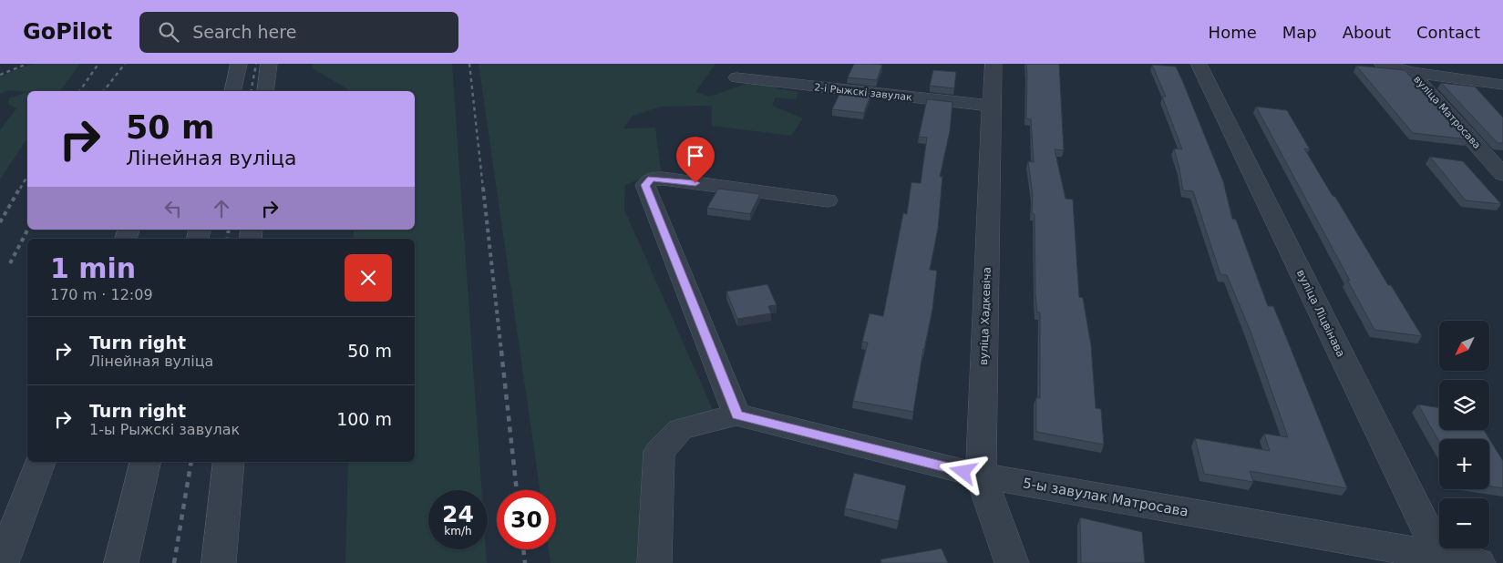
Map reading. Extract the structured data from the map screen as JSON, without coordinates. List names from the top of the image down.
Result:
{
  "streets": {
    "street": [
      "2-і Рыжскі завулак",
      "вуліца Матросава",
      "вуліца Ліцвінава",
      "вуліца Хадкевіча",
      "5-ы завулак Матросава"
    ]
  },
  "crossings": [
    ["2-і Рыжскі завулак", "вуліца Хадкевіча"],
    ["вуліца Ліцвінава", "5-ы завулак Матросава"],
    ["вуліца Хадкевіча", "5-ы завулак Матросава"]
  ],
  "north": "bottom left",
  "page": {
    "header": "GoPilot",
    "search": "Search here",
    "nav": [
      "Home",
      "Map",
      "About",
      "Contact"
    ],
    "turn": ["50 m", "Лінейная вуліца"],
    "heading": ["1 min", "170 m · 12:09"],
    "list": [
      {
        "name": "Turn right",
        "note": "Лінейная вуліца",
        "value": "50 m"
      },
      {
        "name": "Turn right",
        "note": "1-ы Рыжскі завулак",
        "value": "100 m"
      }
    ],
    "map_buttons": ["+", "−"],
    "speed": "24 km/h",
    "limit": "30"
  }
}
